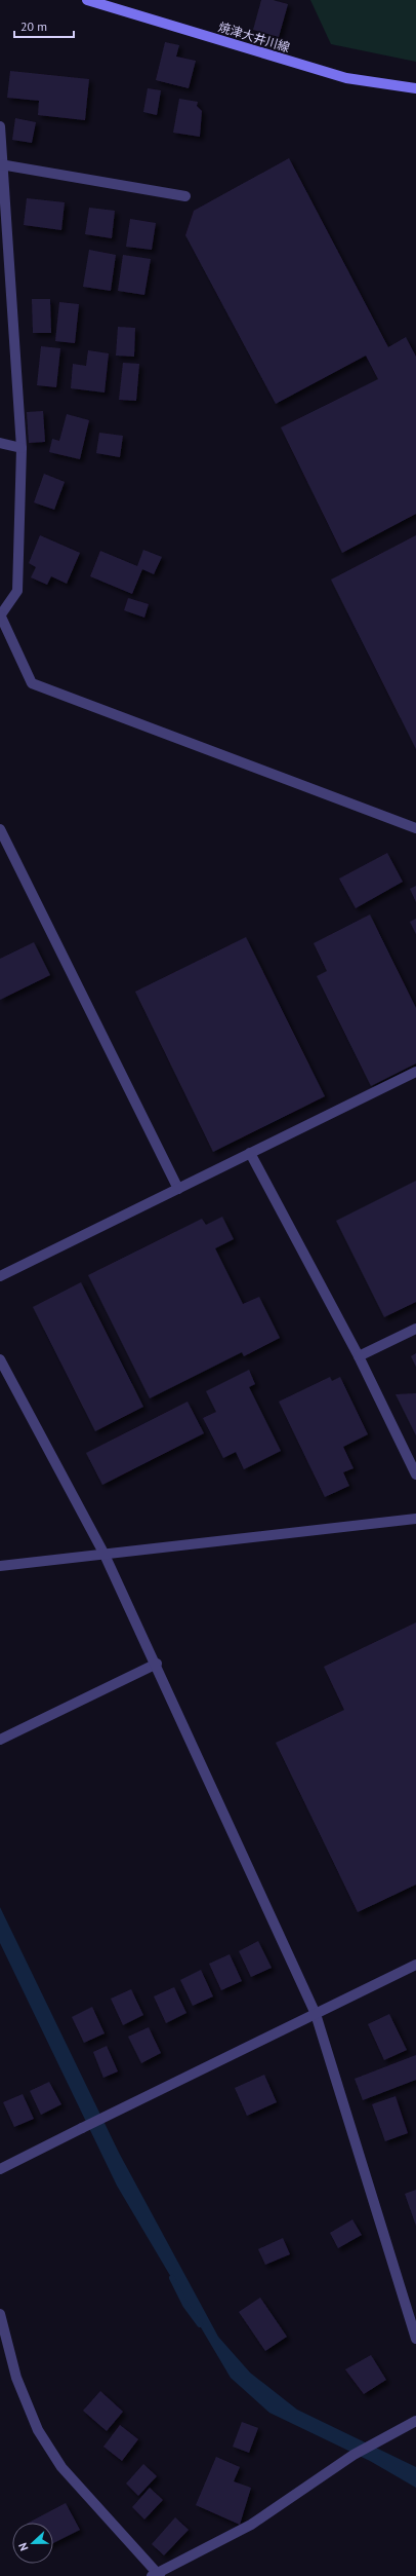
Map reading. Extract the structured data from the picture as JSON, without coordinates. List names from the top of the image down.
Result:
{
  "streets": {
    "main road": ["焼津大井川線"]
  },
  "scale_bar": "20 m",
  "north": "left"
}
